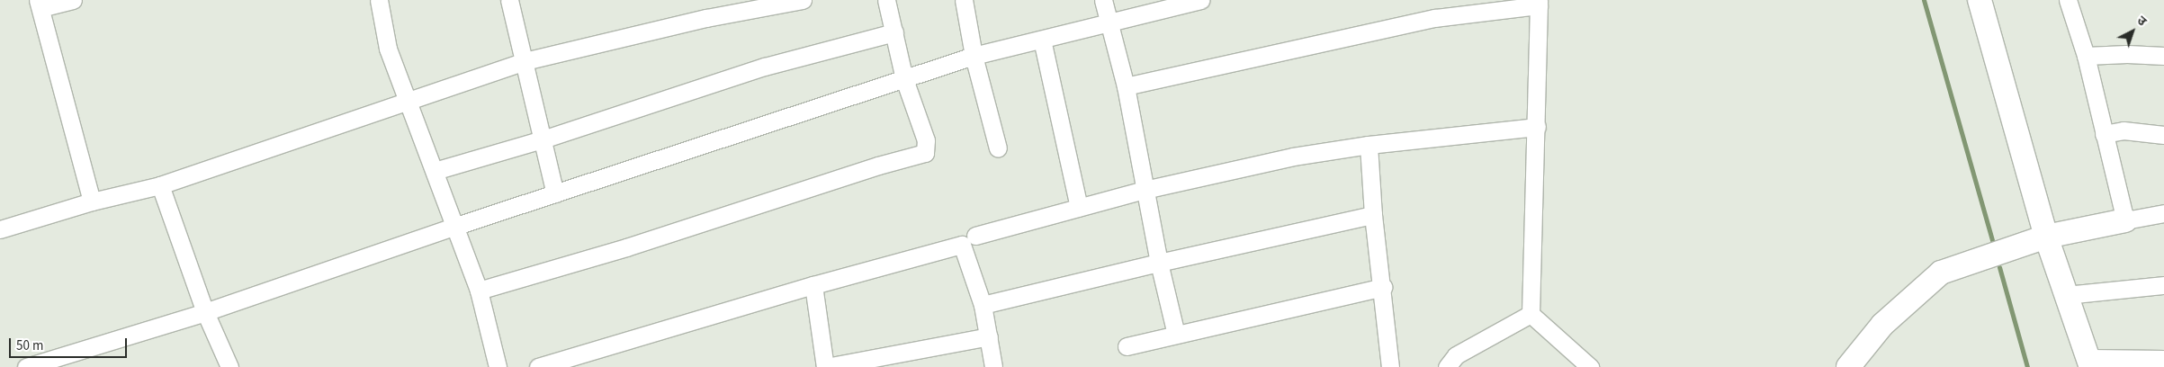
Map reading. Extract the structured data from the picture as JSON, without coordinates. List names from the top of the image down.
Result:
{
  "scale_bar": "50 m",
  "north": "top right"
}
